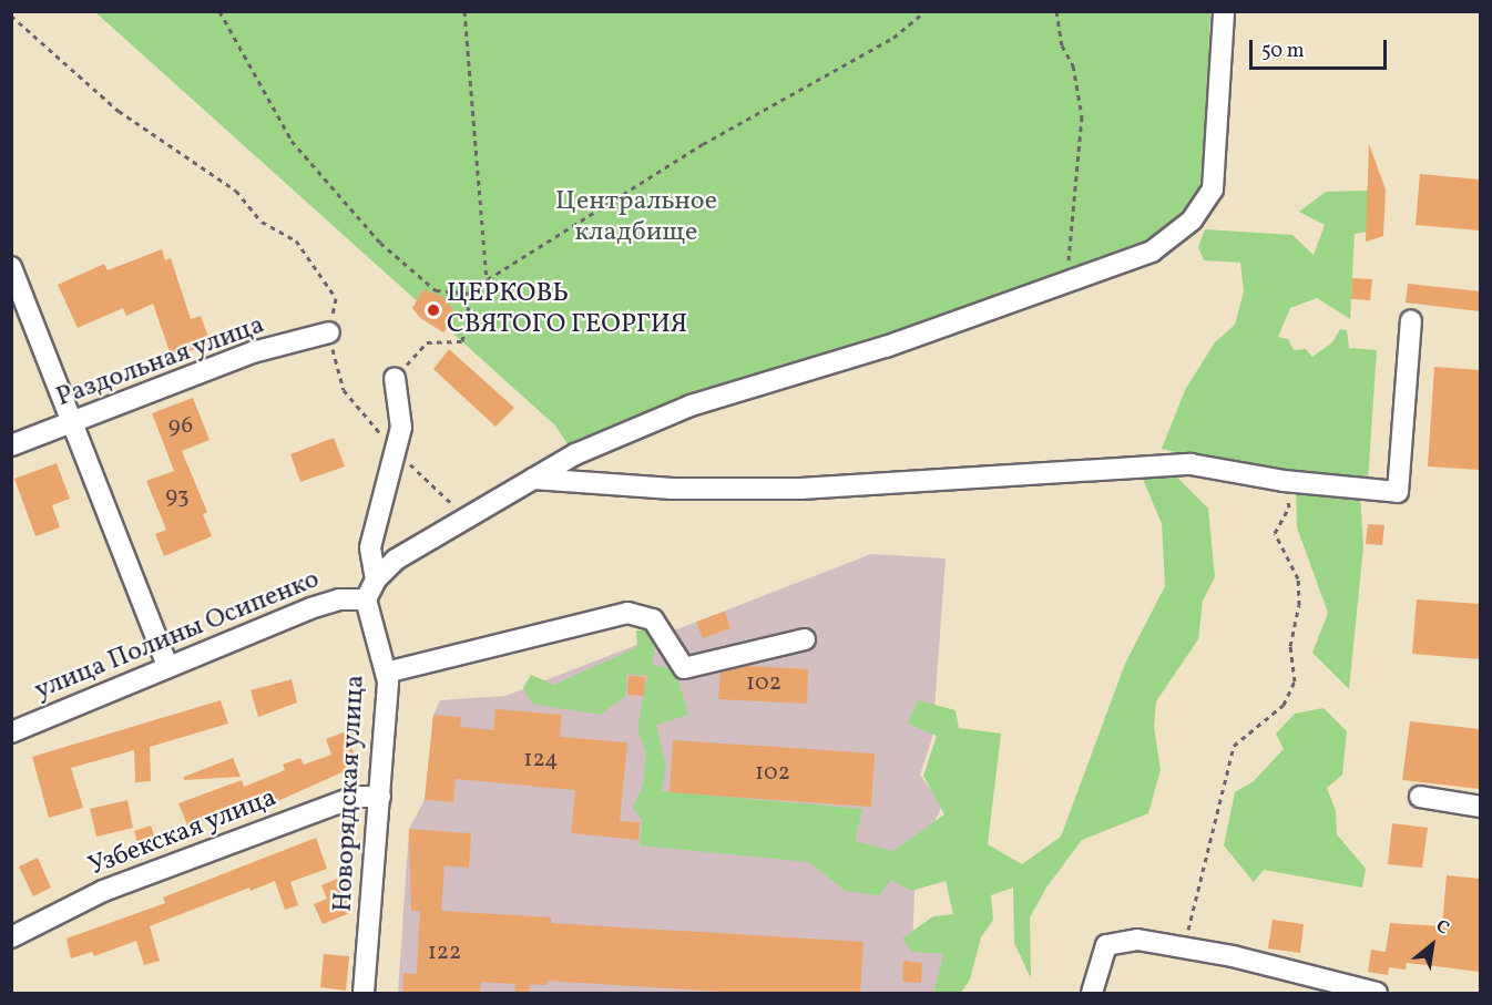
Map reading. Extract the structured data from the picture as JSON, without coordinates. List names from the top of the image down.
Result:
{
  "streets": {
    "street": [
      "Раздольная улица",
      "улица Полины Осипенко",
      "Новорядская улица",
      "Узбекская улица"
    ]
  },
  "crossings": [
    ["улица Полины Осипенко", "Новорядская улица"],
    ["Новорядская улица", "Узбекская улица"]
  ],
  "parks": ["Центральное кладбище"],
  "places": ["ЦЕРКОВЬ СВЯТОГО ГЕОРГИЯ"],
  "house_numbers": [
    "96",
    "93",
    "102",
    "124",
    "102",
    "122"
  ],
  "scale_bar": "50 m",
  "north": "top right"
}
